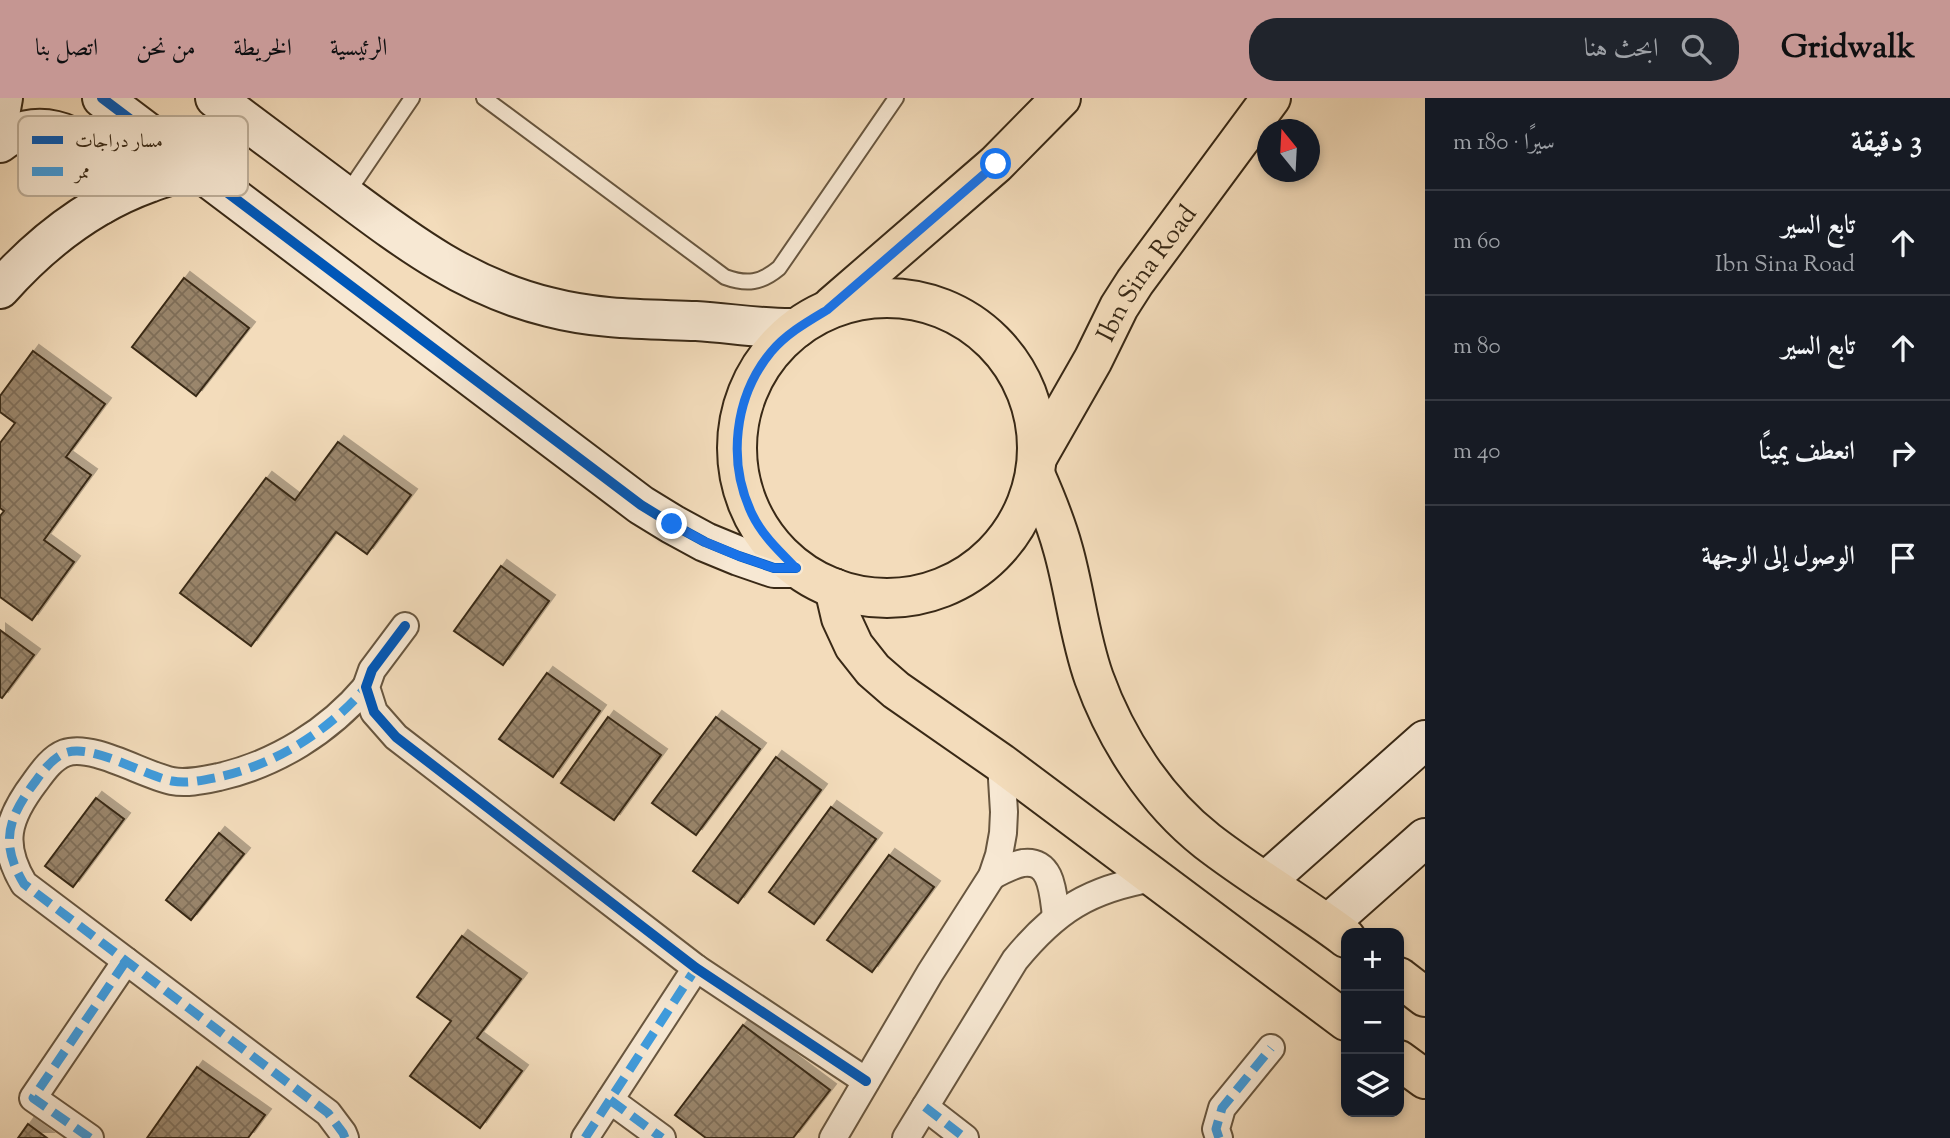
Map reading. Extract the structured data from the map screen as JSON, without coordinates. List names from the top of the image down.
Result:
{
  "streets": {
    "main road": ["Ibn Sina Road"]
  },
  "legend": ["مسار دراجات", "ممر"],
  "north": "top",
  "page": {
    "header": "Gridwalk",
    "search": "ابحث هنا",
    "nav": [
      "الرئيسية",
      "الخريطة",
      "من نحن",
      "اتصل بنا"
    ],
    "heading": ["3 دقيقة", "سيرًا · 180 m"],
    "list": [
      ["تابع السير", "Ibn Sina Road", "60 m"],
      ["تابع السير", "80 m"],
      ["انعطف يمينًا", "40 m"],
      "الوصول إلى الوجهة"
    ],
    "map_buttons": ["+", "−"]
  }
}
